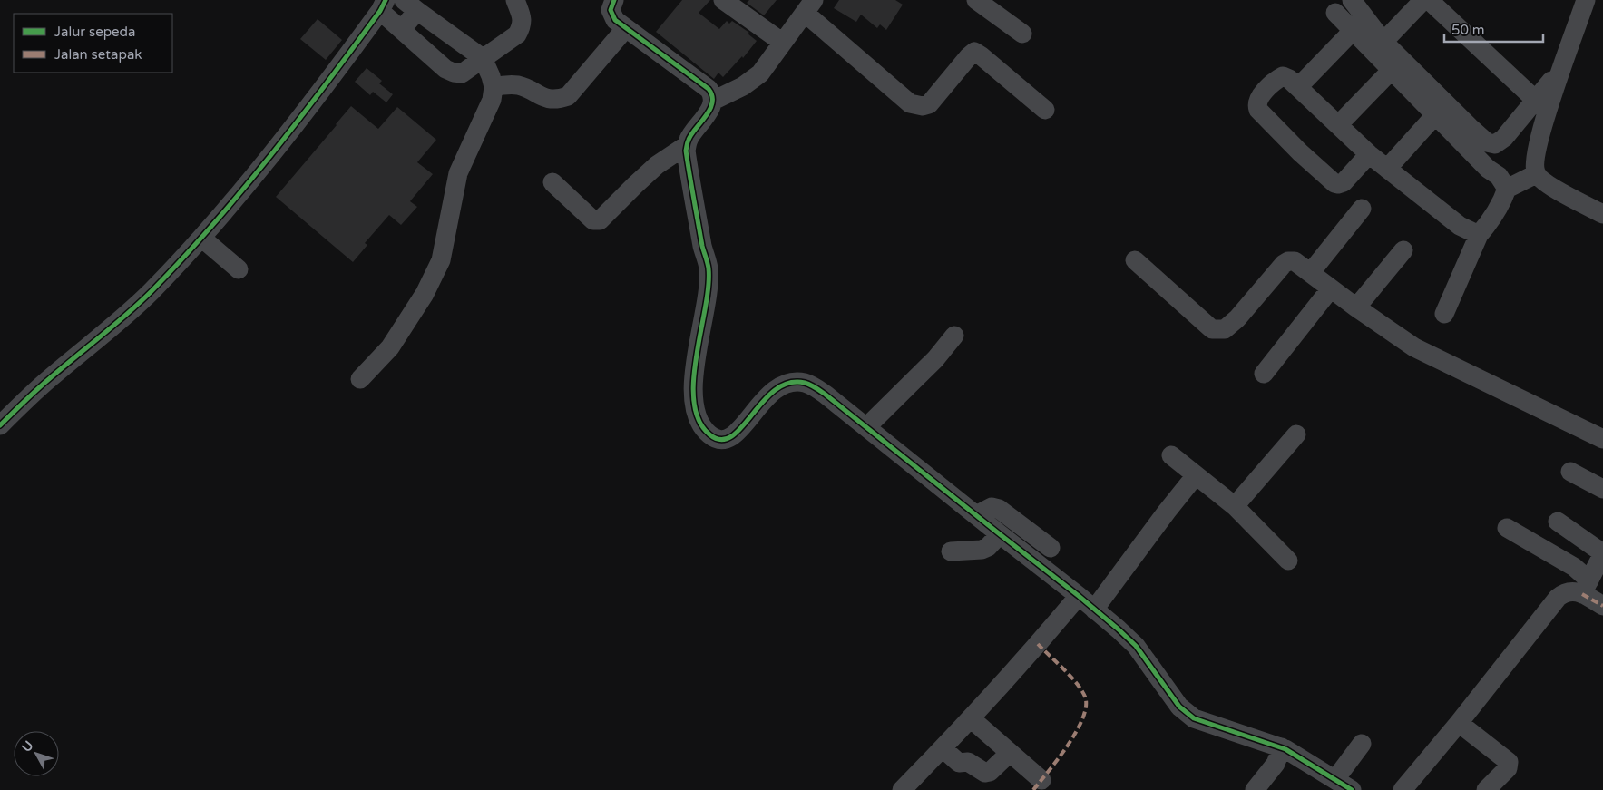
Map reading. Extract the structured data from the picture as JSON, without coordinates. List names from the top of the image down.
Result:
{
  "legend": ["Jalur sepeda", "Jalan setapak"],
  "scale_bar": "50 m",
  "north": "top left"
}
